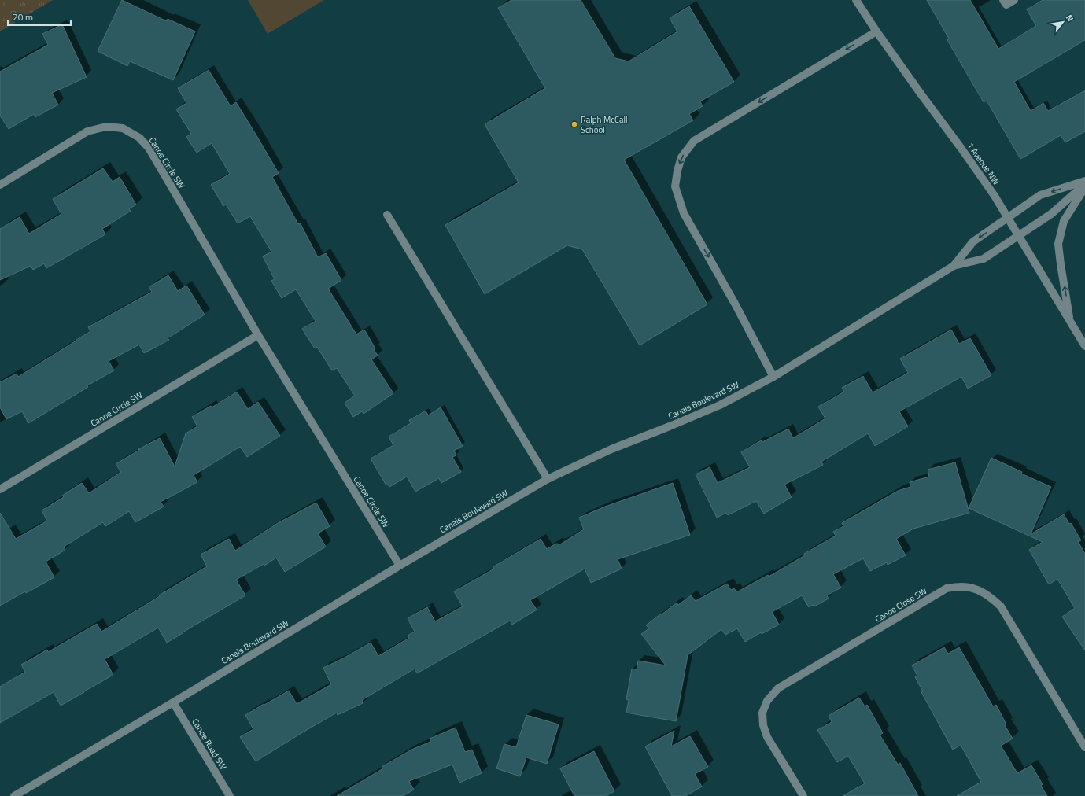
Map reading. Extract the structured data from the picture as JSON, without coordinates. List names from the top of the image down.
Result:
{
  "streets": {
    "street": [
      "Canoe Circle SW",
      "1 Avenue NW",
      "Canals Boulevard SW",
      "Canoe Close SW",
      "Canoe Road SW"
    ]
  },
  "crossings": [
    ["Canoe Circle SW", "Canals Boulevard SW"],
    ["1 Avenue NW", "Canals Boulevard SW"],
    ["Canals Boulevard SW", "Canoe Road SW"]
  ],
  "places": ["Ralph McCall School"],
  "scale_bar": "20 m",
  "north": "top right"
}
